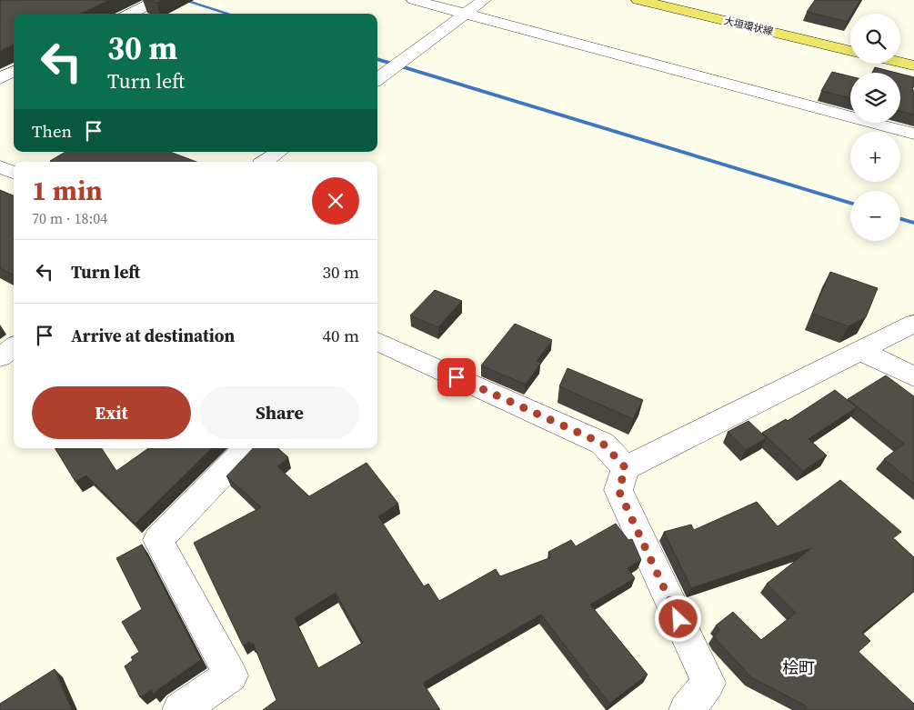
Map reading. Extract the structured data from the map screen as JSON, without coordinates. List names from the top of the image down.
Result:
{
  "streets": {
    "main road": ["大垣環状線"]
  },
  "districts": ["桧町"],
  "page": {
    "map_buttons": ["+", "−"],
    "turn": ["30 m", "Turn left"],
    "then": "Then",
    "heading": ["1 min", "70 m · 18:04"],
    "list": [
      {
        "name": "Turn left",
        "value": "30 m"
      },
      {
        "name": "Arrive at destination",
        "value": "40 m"
      }
    ],
    "buttons": ["Exit", "Share"]
  }
}
